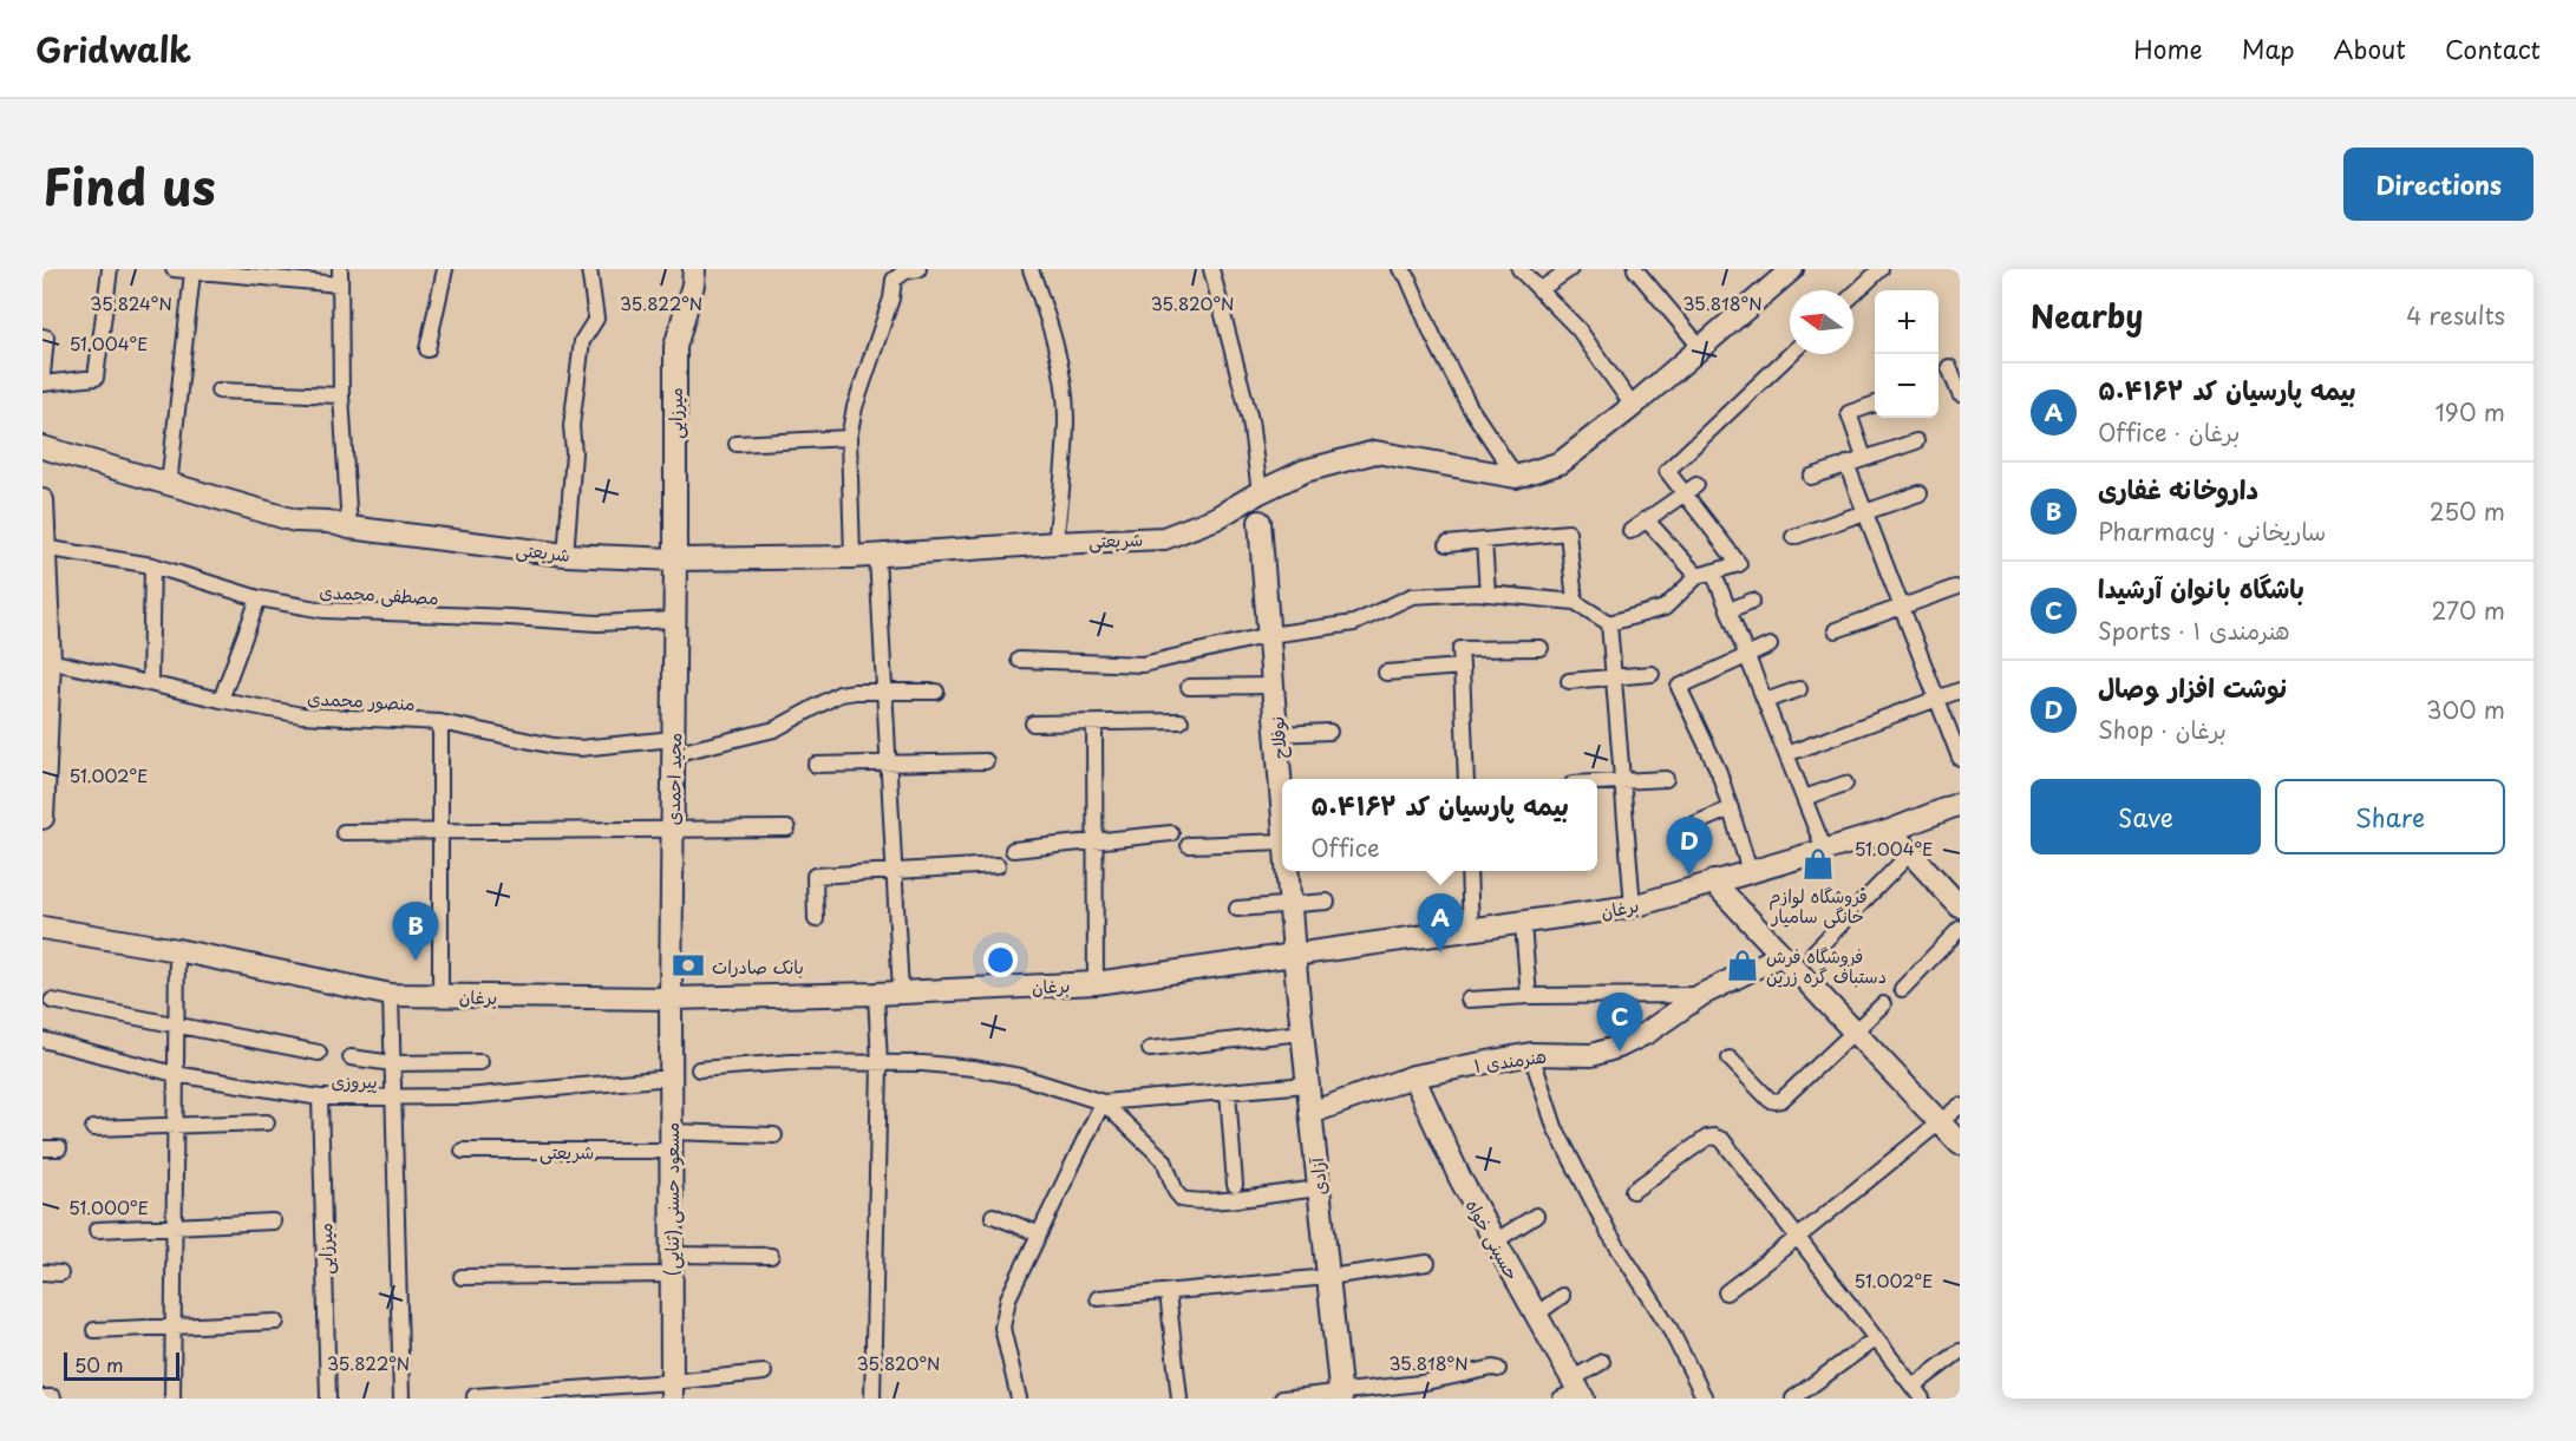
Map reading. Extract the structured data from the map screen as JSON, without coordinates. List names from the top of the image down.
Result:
{
  "streets": {
    "street": [
      "میرزایی",
      "شریعتی",
      "مصطفی محمدی",
      "منصور محمدی",
      "نوفلاح",
      "مجید احمدی",
      "برغان",
      "هنرمندی ۱",
      "پیروزی",
      "آزادی",
      "مسعود حسنی (ثنایی)",
      "حسینی خواه"
    ]
  },
  "crossings": [
    ["میرزایی", "شریعتی"],
    ["میرزایی", "مجید احمدی"],
    ["میرزایی", "پیروزی"],
    ["شریعتی", "مجید احمدی"],
    ["شریعتی", "مسعود حسنی (ثنایی)"],
    ["مصطفی محمدی", "مجید احمدی"],
    ["منصور محمدی", "مجید احمدی"],
    ["نوفلاح", "برغان"],
    ["نوفلاح", "آزادی"],
    ["مجید احمدی", "برغان"],
    ["مجید احمدی", "مسعود حسنی (ثنایی)"],
    ["برغان", "آزادی"],
    ["برغان", "مسعود حسنی (ثنایی)"],
    ["هنرمندی ۱", "آزادی"],
    ["هنرمندی ۱", "حسینی خواه"],
    ["پیروزی", "مسعود حسنی (ثنایی)"]
  ],
  "places": {
    "shop": ["فروشگاه لوازم خانگی سامیار", "فروشگاه فرش دستباف گره زرین"],
    "bank": ["بانک صادرات"]
  },
  "scale_bar": "50 m",
  "north": "left",
  "page": {
    "header": "Gridwalk",
    "nav": [
      "Home",
      "Map",
      "About",
      "Contact"
    ],
    "title": "Find us",
    "buttons": [
      "Directions",
      ["Save", "Share"]
    ],
    "heading": ["Nearby", "4 results"],
    "map_buttons": ["+", "−"],
    "list": [
      {
        "mark": "A",
        "name": "بیمه پارسیان کد ۵۰۴۱۶۲",
        "note": "Office · برغان",
        "value": "190 m"
      },
      {
        "mark": "B",
        "name": "داروخانه غفاری",
        "note": "Pharmacy · ساریخانی",
        "value": "250 m"
      },
      {
        "mark": "C",
        "name": "باشگاه بانوان آرشیدا",
        "note": "Sports · هنرمندی ۱",
        "value": "270 m"
      },
      {
        "mark": "D",
        "name": "نوشت افزار وصال",
        "note": "Shop · برغان",
        "value": "300 m"
      }
    ],
    "popup": ["بیمه پارسیان کد ۵۰۴۱۶۲", "Office"],
    "pins": [
      "D",
      "A",
      "B",
      "C"
    ],
    "scale": "50 m"
  },
  "coordinates": [
    "35.824°N",
    "35.822°N",
    "35.820°N",
    "35.818°N",
    "51.004°E",
    "51.002°E",
    "51.000°E"
  ]
}
